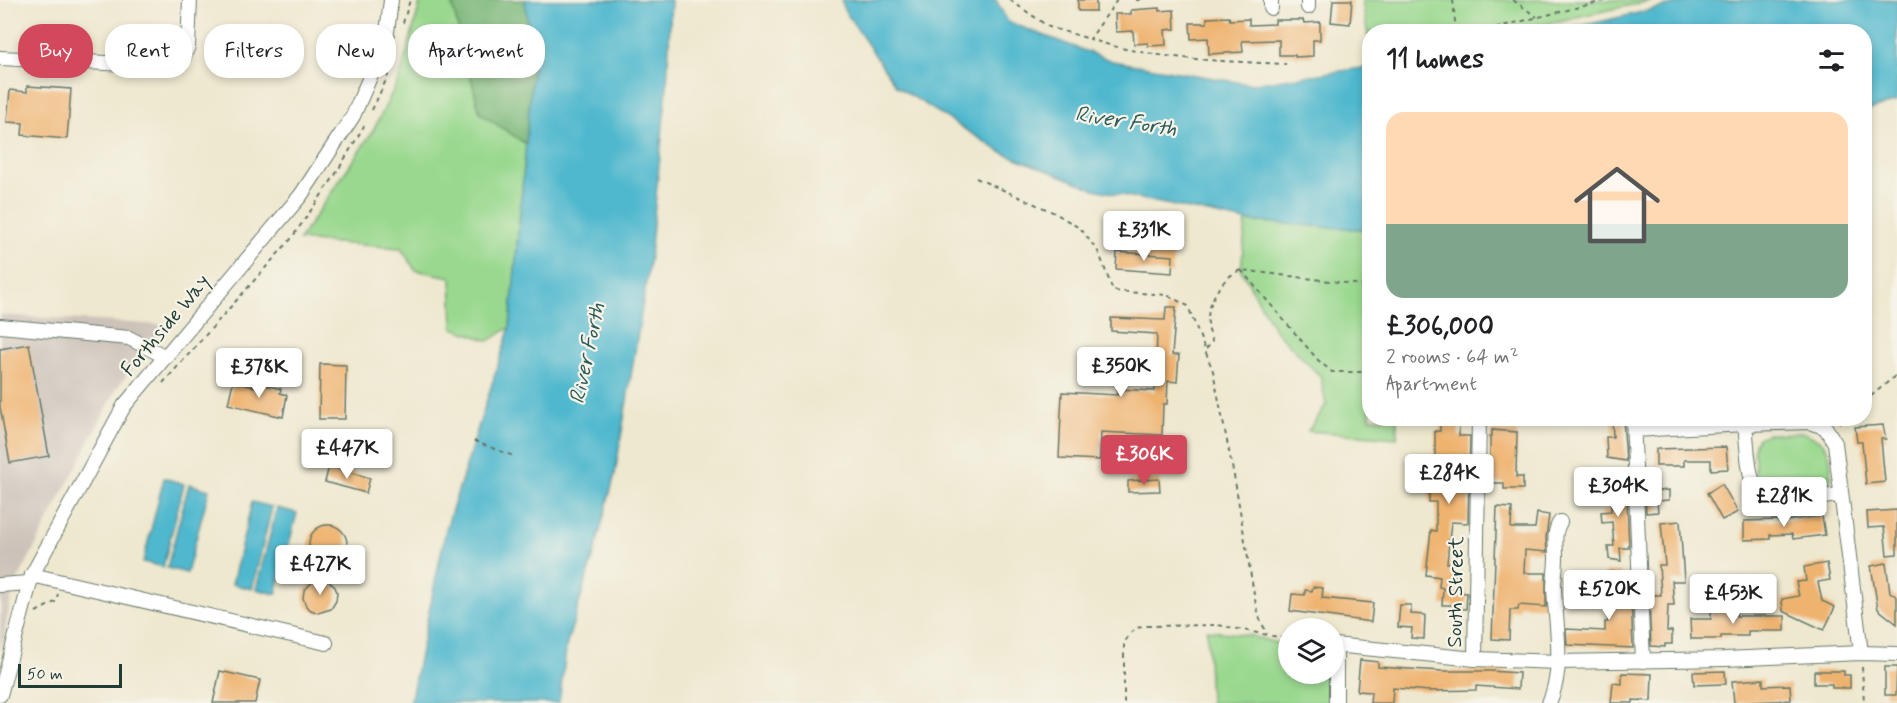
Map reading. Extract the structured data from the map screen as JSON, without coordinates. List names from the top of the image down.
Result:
{
  "streets": {
    "street": ["Forthside Way", "South Street"]
  },
  "water": ["River Forth"],
  "scale_bar": "50 m",
  "page": {
    "chip": [
      "Buy",
      "Rent",
      "Filters",
      "New",
      "Apartment"
    ],
    "heading": "11 homes",
    "list": [
      {
        "name": "£306,000",
        "note": "2 rooms · 64 m² · Apartment"
      }
    ],
    "price": [
      "£331K",
      "£350K",
      "£378K",
      "£447K",
      "£306K",
      "£284K",
      "£304K",
      "£281K",
      "£427K",
      "£520K",
      "£453K"
    ],
    "scale": "50 m"
  }
}
